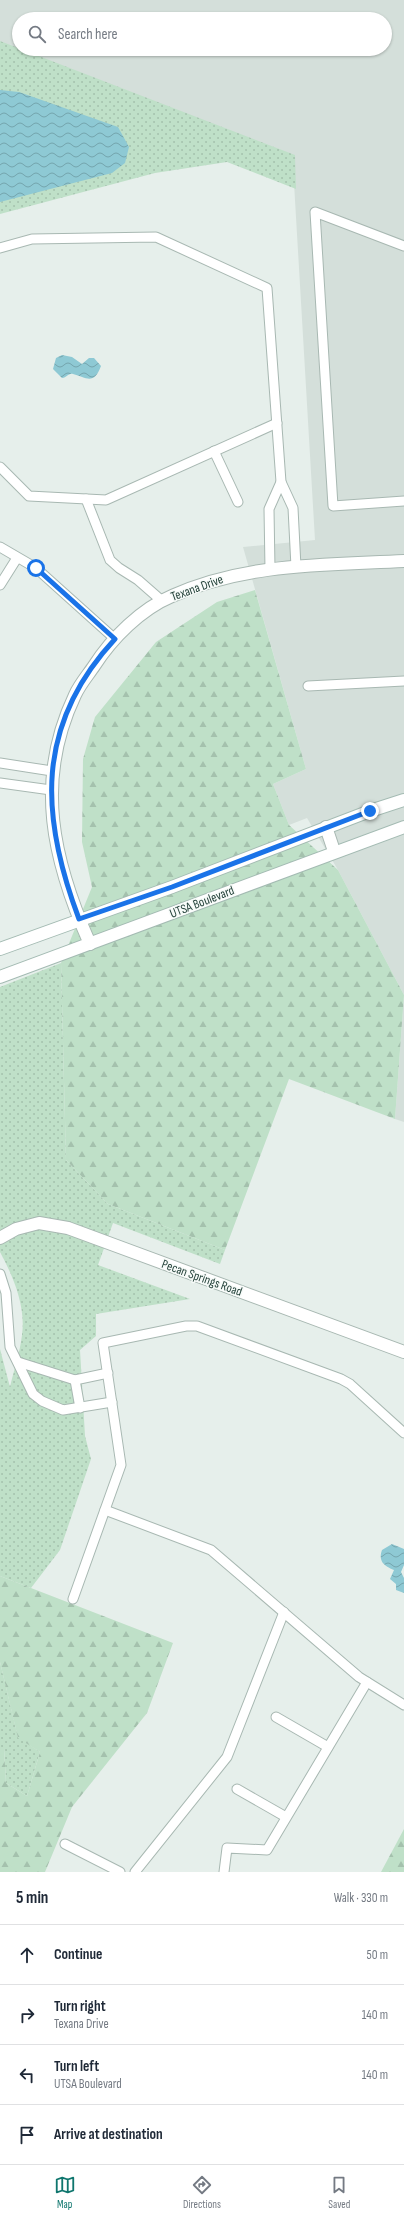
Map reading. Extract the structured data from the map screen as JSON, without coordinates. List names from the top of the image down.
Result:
{
  "streets": {
    "street": ["Texana Drive", "UTSA Boulevard", "Pecan Springs Road"]
  },
  "crossings": [
    ["Texana Drive", "UTSA Boulevard"]
  ],
  "page": {
    "search": "Search here",
    "heading": ["5 min", "Walk · 330 m"],
    "list": [
      ["Continue", "50 m"],
      ["Turn right", "Texana Drive", "140 m"],
      ["Turn left", "UTSA Boulevard", "140 m"],
      "Arrive at destination"
    ],
    "nav": ["Map", "Directions", "Saved"]
  }
}
